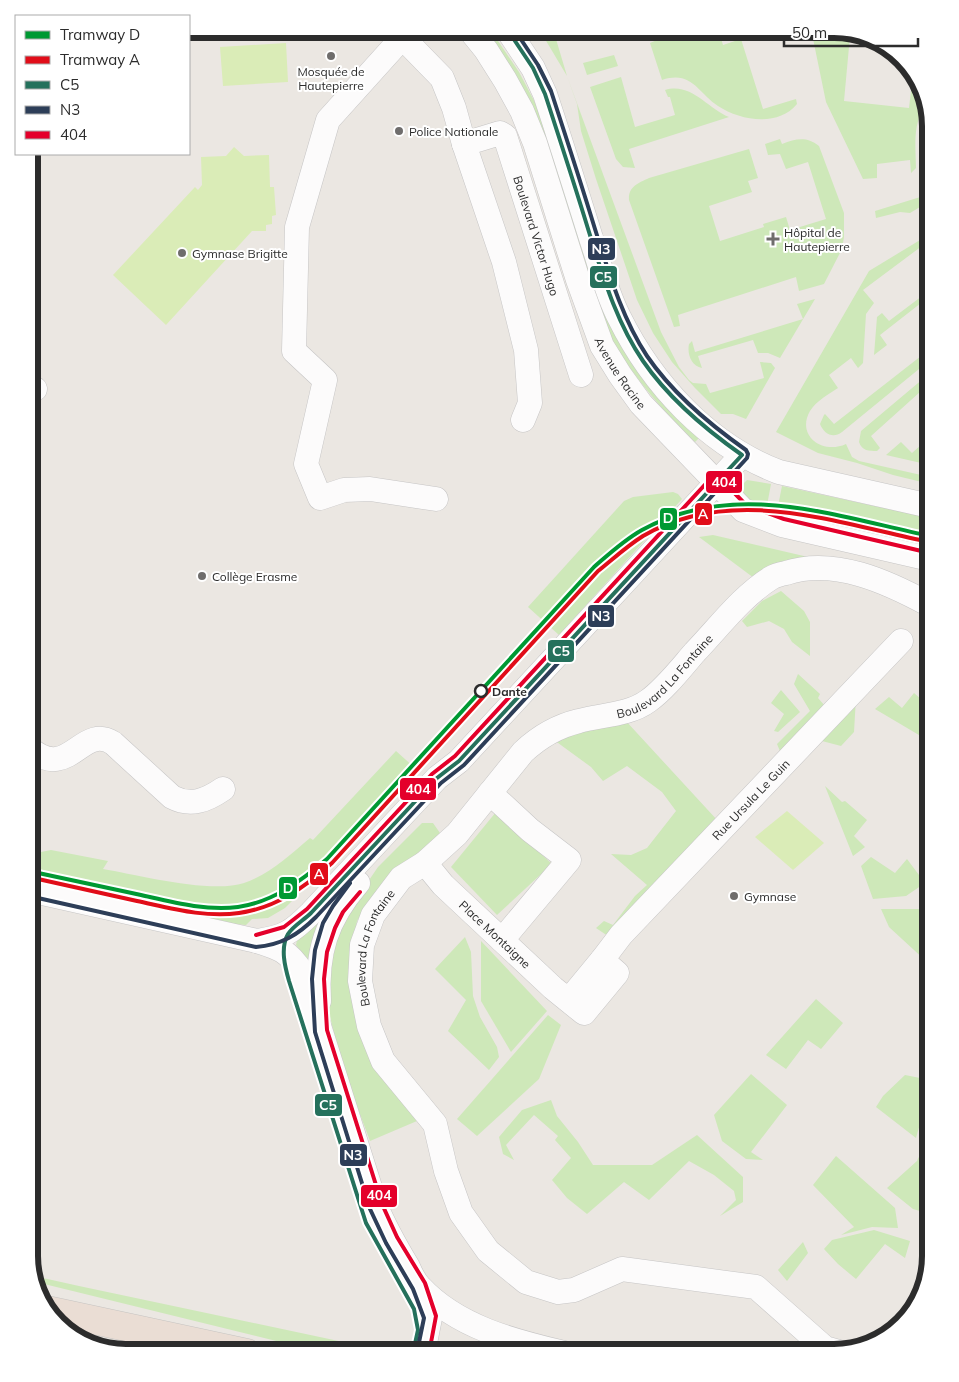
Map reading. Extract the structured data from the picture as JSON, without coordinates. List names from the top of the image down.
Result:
{
  "streets": {
    "street": [
      "Boulevard Victor Hugo",
      "Avenue Racine",
      "Boulevard La Fontaine",
      "Rue Ursula Le Guin",
      "Place Montaigne"
    ]
  },
  "crossings": [
    ["Boulevard La Fontaine", "Place Montaigne"],
    ["Rue Ursula Le Guin", "Place Montaigne"]
  ],
  "places": {
    "other": [
      "Mosquée de Hautepierre",
      "Police Nationale",
      "Gymnase Brigitte",
      "Collège Erasme",
      "Dante",
      "Gymnase"
    ],
    "health": ["Hôpital de Hautepierre"]
  },
  "lines": [
    "transit line C5",
    "transit line N3",
    "transit line 404",
    "tram line D",
    "tram line A"
  ],
  "legend": [
    "Tramway D",
    "Tramway A",
    "C5",
    "N3",
    "404"
  ],
  "scale_bar": "50 m"
}
